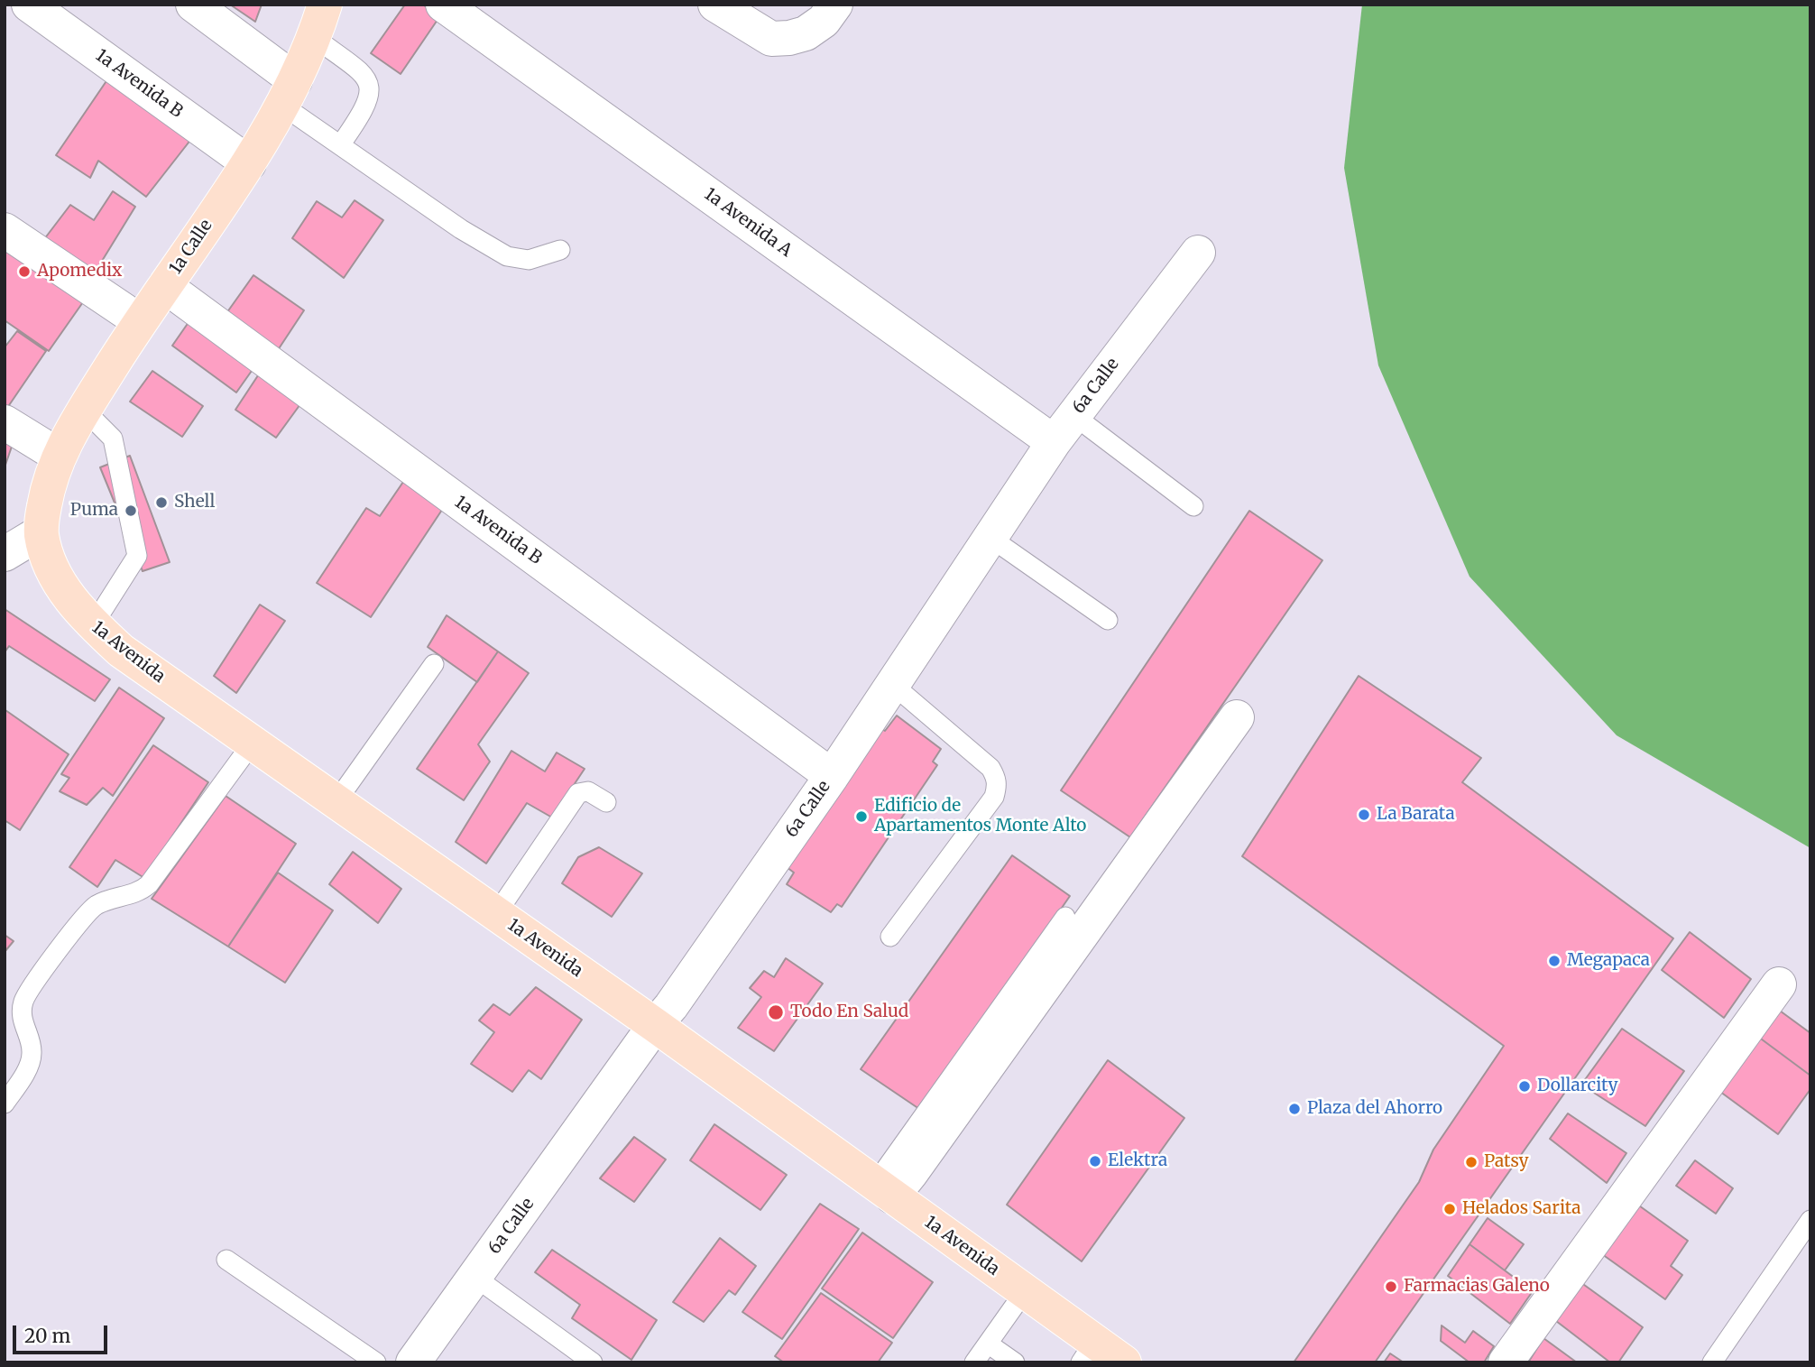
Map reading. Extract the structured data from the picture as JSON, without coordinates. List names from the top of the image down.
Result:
{
  "streets": {
    "main road": ["1a Calle", "1a Avenida"],
    "street": ["1a Avenida B", "1a Avenida A", "6a Calle"]
  },
  "crossings": [
    ["1a Avenida B", "1a Calle"],
    ["1a Avenida B", "6a Calle"],
    ["1a Avenida A", "6a Calle"],
    ["1a Calle", "1a Avenida"],
    ["6a Calle", "1a Avenida"]
  ],
  "places": [
    "Apomedix",
    "Shell",
    "Puma",
    "La Barata",
    "Edificio de Apartamentos Monte Alto",
    "Megapaca",
    "Todo En Salud",
    "Dollarcity",
    "Plaza del Ahorro",
    "Elektra",
    "Patsy",
    "Helados Sarita",
    "Farmacias Galeno"
  ],
  "scale_bar": "20 m"
}
